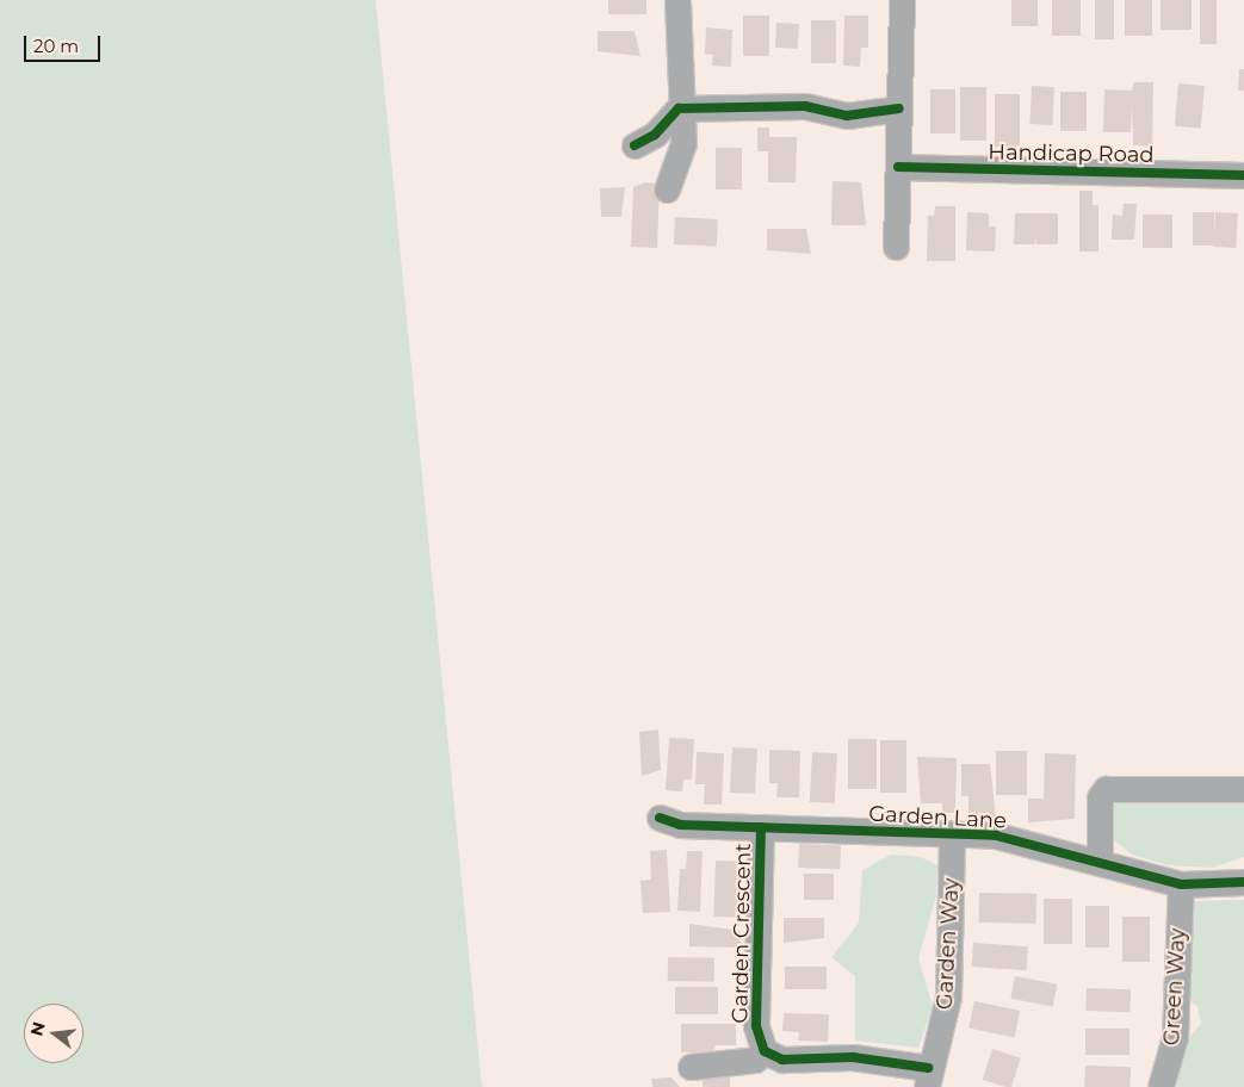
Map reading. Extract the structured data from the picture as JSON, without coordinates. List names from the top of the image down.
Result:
{
  "streets": {
    "street": [
      "Handicap Road",
      "Garden Lane",
      "Garden Crescent",
      "Garden Way",
      "Green Way"
    ]
  },
  "crossings": [
    ["Garden Lane", "Garden Crescent"],
    ["Garden Lane", "Garden Way"],
    ["Garden Lane", "Green Way"],
    ["Garden Crescent", "Garden Way"]
  ],
  "scale_bar": "20 m",
  "north": "left"
}
